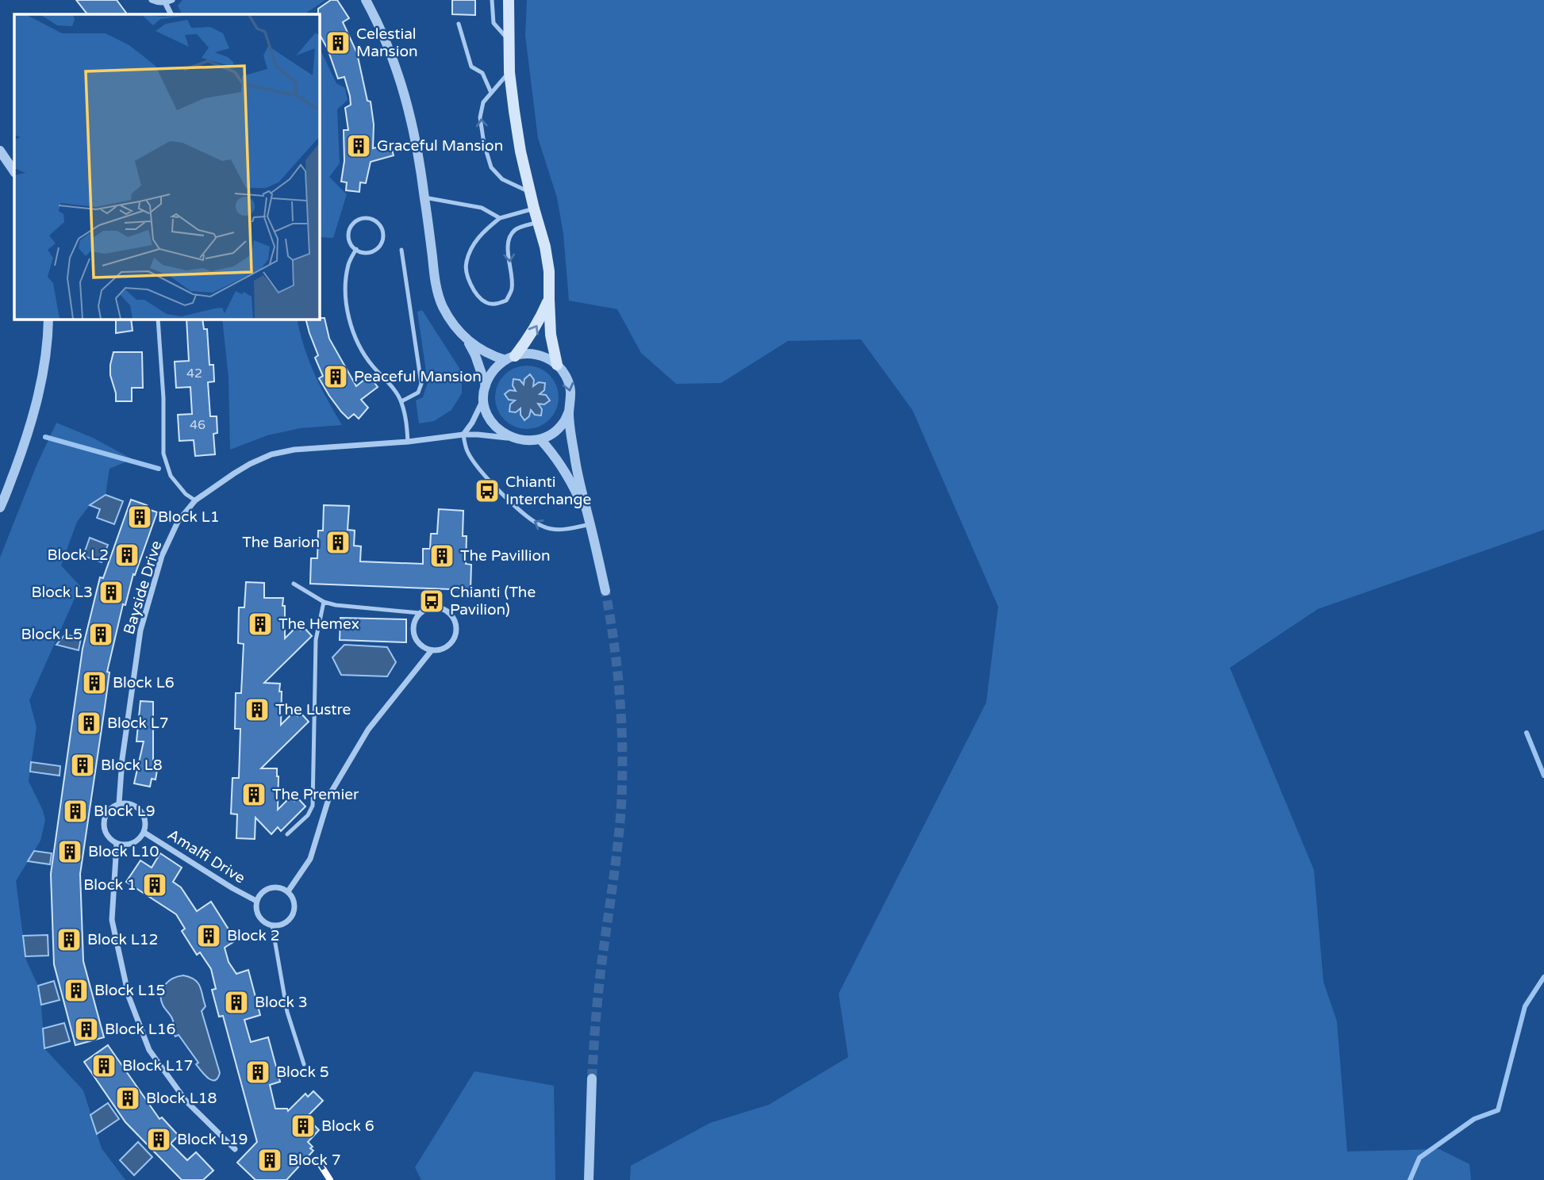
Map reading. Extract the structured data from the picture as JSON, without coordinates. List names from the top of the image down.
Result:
{
  "streets": {
    "street": ["Bayside Drive", "Amalfi Drive"]
  },
  "crossings": [
    ["Bayside Drive", "Amalfi Drive"]
  ],
  "places": {
    "building": [
      "Celestial Mansion",
      "Graceful Mansion",
      "Peaceful Mansion",
      "Block L1",
      "The Barion",
      "Block L2",
      "The Pavillion",
      "Block L3",
      "The Hemex",
      "Block L5",
      "Block L6",
      "The Lustre",
      "Block L7",
      "Block L8",
      "The Premier",
      "Block L9",
      "Block L10",
      "Block 1",
      "Block 2",
      "Block L12",
      "Block L15",
      "Block 3",
      "Block L16",
      "Block L17",
      "Block 5",
      "Block L18",
      "Block 6",
      "Block L19",
      "Block 7"
    ],
    "bus stop": ["Chianti Interchange", "Chianti (The Pavilion)"]
  },
  "house_numbers": ["42", "46"]
}
